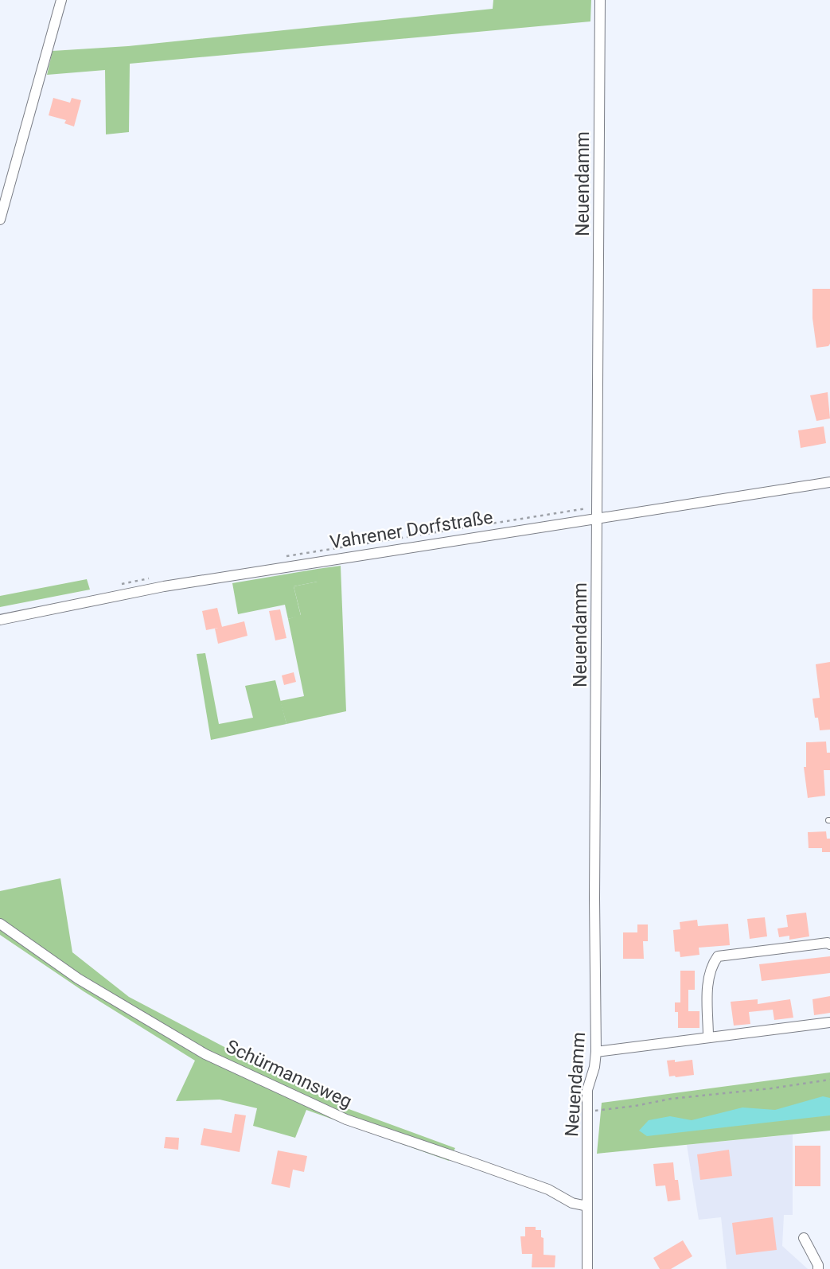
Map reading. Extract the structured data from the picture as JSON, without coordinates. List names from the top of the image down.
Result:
{
  "streets": {
    "street": ["Neuendamm", "Vahrener Dorfstraße", "Schürmannsweg"]
  },
  "crossings": [
    ["Neuendamm", "Vahrener Dorfstraße"],
    ["Neuendamm", "Schürmannsweg"]
  ]
}
